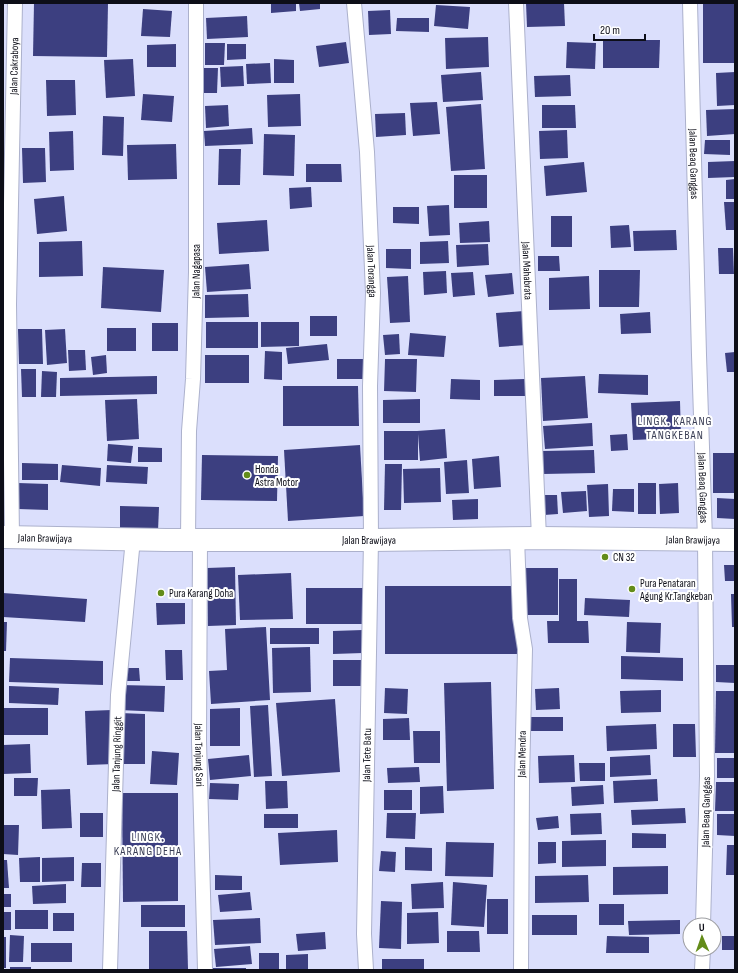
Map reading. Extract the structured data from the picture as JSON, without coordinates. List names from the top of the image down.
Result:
{
  "streets": {
    "main road": ["Jalan Brawijaya"],
    "street": [
      "Jalan Cakraboya",
      "Jalan Beaq Ganggas",
      "Jalan Mahabrata",
      "Jalan Nagapasa",
      "Jalan Torangga",
      "Jalan Tanjung Ringgit",
      "Jalan Mendra",
      "Jalan Tanjung Sari",
      "Jalan Tete Batu"
    ]
  },
  "crossings": [
    ["Jalan Cakraboya", "Jalan Brawijaya"],
    ["Jalan Beaq Ganggas", "Jalan Brawijaya"],
    ["Jalan Mahabrata", "Jalan Brawijaya"],
    ["Jalan Nagapasa", "Jalan Brawijaya"],
    ["Jalan Nagapasa", "Jalan Tanjung Sari"],
    ["Jalan Torangga", "Jalan Brawijaya"],
    ["Jalan Torangga", "Jalan Tete Batu"],
    ["Jalan Brawijaya", "Jalan Tanjung Ringgit"],
    ["Jalan Brawijaya", "Jalan Mendra"],
    ["Jalan Brawijaya", "Jalan Tanjung Sari"],
    ["Jalan Brawijaya", "Jalan Tete Batu"]
  ],
  "districts": ["LINGK. KARANG TANGKEBAN", "LINGK. KARANG DEHA"],
  "places": [
    "Honda Astra Motor",
    "CN 32",
    "Pura Penataran Agung Kr.Tangkeban",
    "Pura Karang Doha"
  ],
  "scale_bar": "20 m",
  "north": "top"
}
